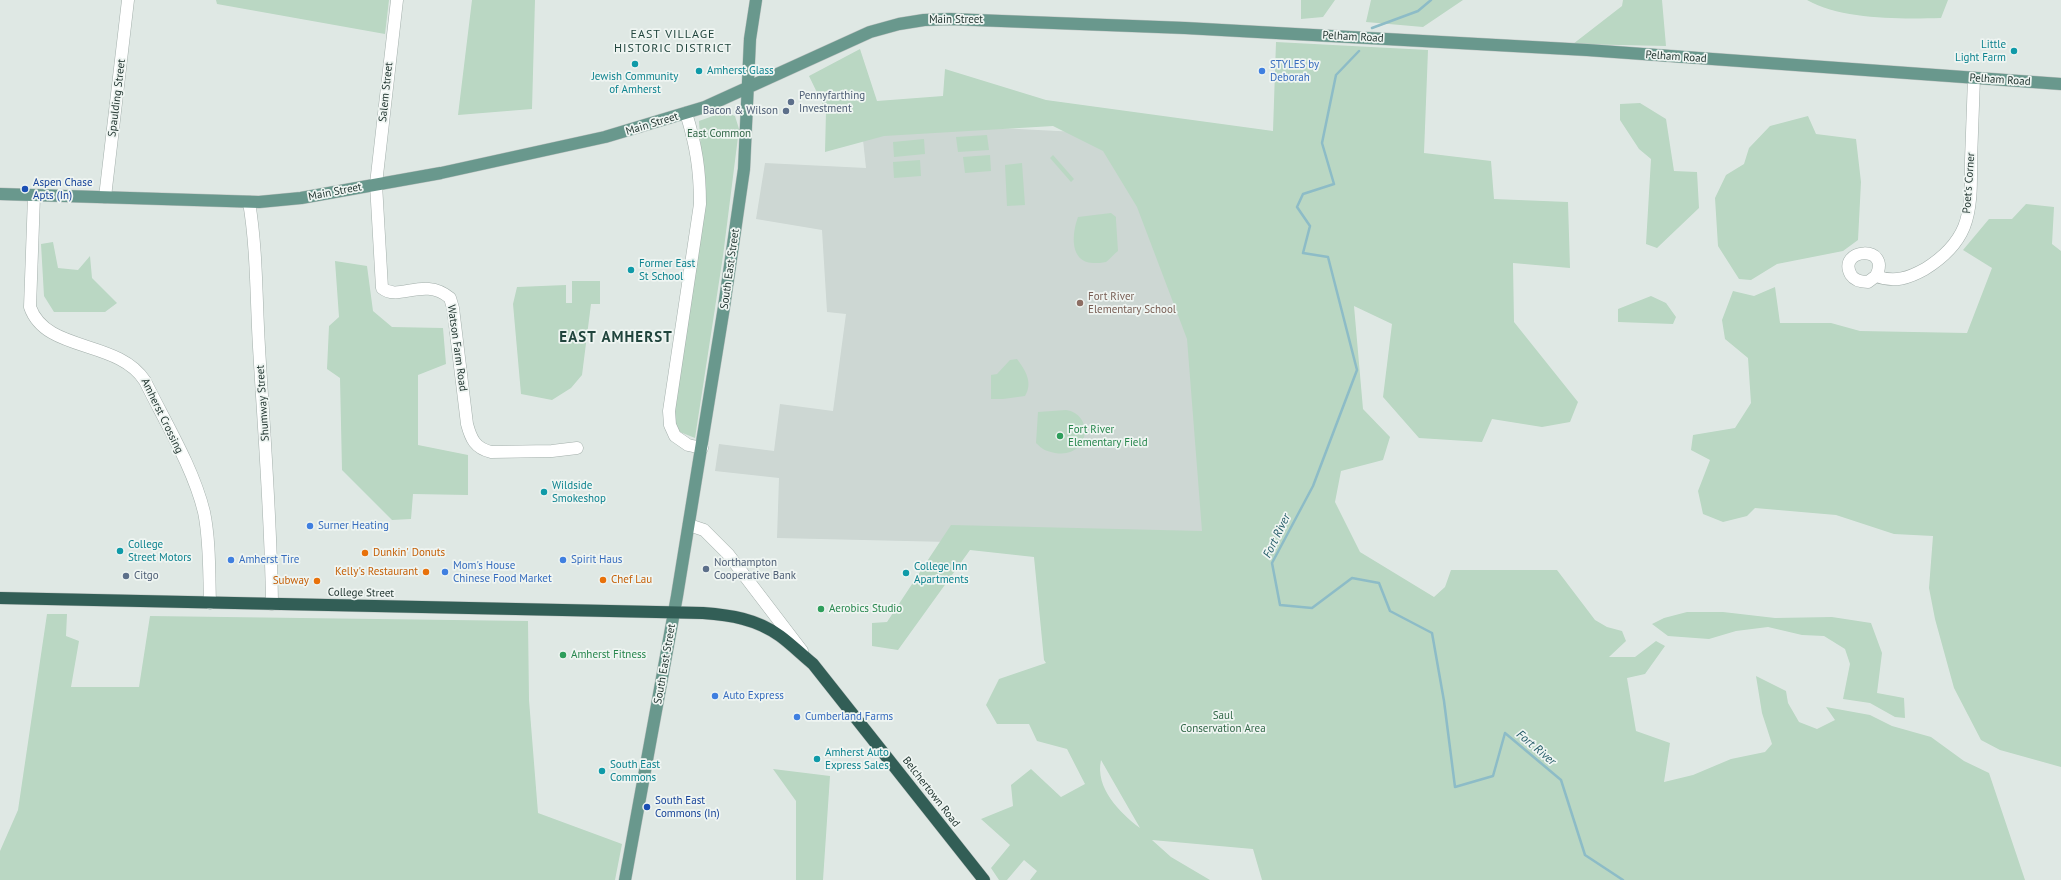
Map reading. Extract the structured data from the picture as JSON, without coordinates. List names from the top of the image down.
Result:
{
  "streets": {
    "highway": ["College Street", "Belchertown Road"],
    "main road": ["Main Street", "Pelham Road", "South East Street"],
    "street": [
      "Salem Street",
      "Spaulding Street",
      "Poet's Corner",
      "Watson Farm Road",
      "Shumway Street",
      "Amherst Crossing"
    ]
  },
  "crossings": [
    ["Main Street", "Pelham Road"],
    ["Main Street", "Salem Street"],
    ["Main Street", "Spaulding Street"],
    ["Main Street", "South East Street"],
    ["Main Street", "Watson Farm Road"],
    ["Main Street", "Shumway Street"],
    ["Main Street", "Amherst Crossing"],
    ["Pelham Road", "Poet's Corner"],
    ["Salem Street", "Watson Farm Road"],
    ["South East Street", "College Street"],
    ["South East Street", "Belchertown Road"],
    ["Shumway Street", "College Street"],
    ["Amherst Crossing", "College Street"],
    ["College Street", "Belchertown Road"]
  ],
  "districts": ["EAST VILLAGE HISTORIC DISTRICT", "EAST AMHERST"],
  "water": ["Fort River"],
  "parks": ["East Common", "Saul Conservation Area"],
  "places": [
    "Little Light Farm",
    "Jewish Community of Amherst",
    "Amherst Glass",
    "STYLES by Deborah",
    "Pennyfarthing Investment",
    "Bacon & Wilson",
    "Aspen Chase Apts (In)",
    "Former East St School",
    "Fort River Elementary School",
    "Fort River Elementary Field",
    "Wildside Smokeshop",
    "Surner Heating",
    "College Street Motors",
    "Dunkin' Donuts",
    "Amherst Tire",
    "Spirit Haus",
    "Northampton Cooperative Bank",
    "Kelly's Restaurant",
    "Mom's House Chinese Food Market",
    "College Inn Apartments",
    "Citgo",
    "Chef Lau",
    "Subway",
    "Aerobics Studio",
    "Amherst Fitness",
    "Auto Express",
    "Cumberland Farms",
    "Amherst Auto Express Sales",
    "South East Commons",
    "South East Commons (In)"
  ]
}
